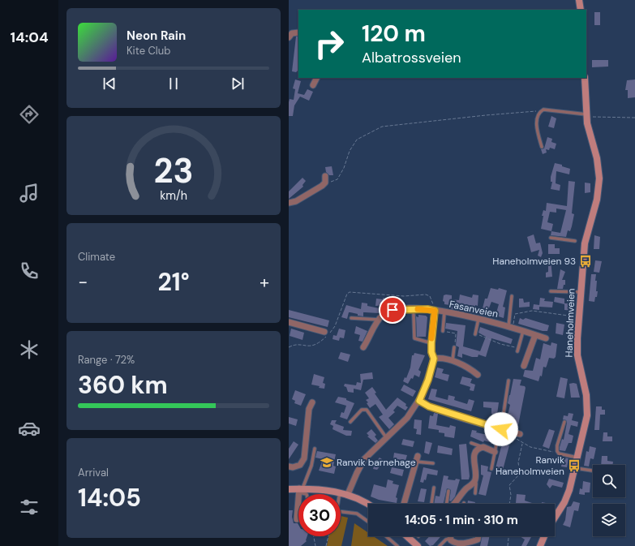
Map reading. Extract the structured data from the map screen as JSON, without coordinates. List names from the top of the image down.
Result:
{
  "streets": {
    "main road": ["Haneholmveien"],
    "street": ["Fasanveien"]
  },
  "places": {
    "bus stop": ["Haneholmveien 93", "Ranvik Haneholmveien"],
    "school or university": ["Ranvik barnehage"]
  },
  "page": {
    "tabs": "14:04",
    "turn": ["120 m", "Albatrossveien"],
    "song": ["Neon Rain", "Kite Club"],
    "tile": [
      "Climate",
      ["Range · 72%", "360 km"],
      ["Arrival", "14:05"]
    ],
    "heat": ["−", "21°", "+"],
    "limit": "30",
    "trip": "14:05 · 1 min · 310 m",
    "gauge": ["23", "km/h"]
  }
}
